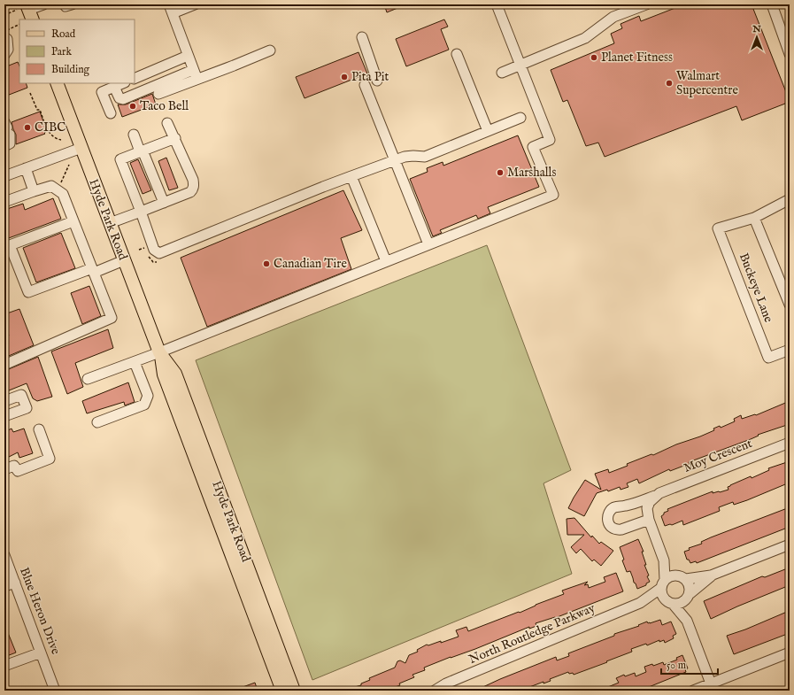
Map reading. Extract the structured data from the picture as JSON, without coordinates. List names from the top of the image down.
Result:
{
  "streets": {
    "main road": ["Hyde Park Road"],
    "street": [
      "Buckeye Lane",
      "Moy Crescent",
      "Blue Heron Drive",
      "North Routledge Parkway"
    ]
  },
  "places": [
    "Planet Fitness",
    "Pita Pit",
    "Walmart Supercentre",
    "Taco Bell",
    "CIBC",
    "Marshalls",
    "Canadian Tire"
  ],
  "legend": ["Road", "Park", "Building"],
  "scale_bar": "50 m",
  "north": "top"
}
